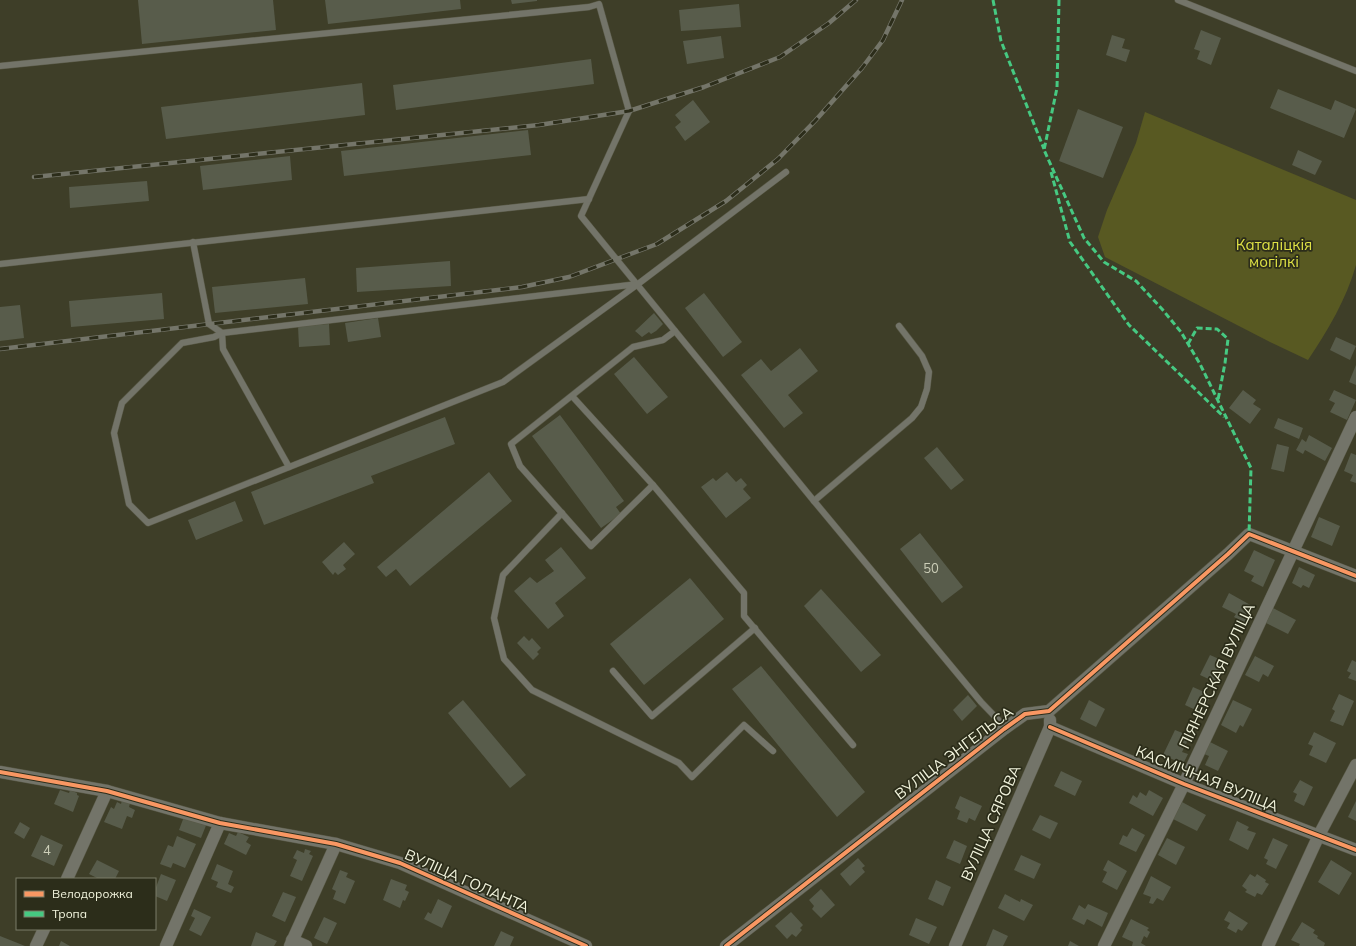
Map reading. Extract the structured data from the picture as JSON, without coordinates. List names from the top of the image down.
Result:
{
  "streets": {
    "street": [
      "ПІЯНЕРСКАЯ ВУЛІЦА",
      "ВУЛІЦА ЭНГЕЛЬСА",
      "КАСМІЧНАЯ ВУЛІЦА",
      "ВУЛІЦА СЯРОВА",
      "ВУЛІЦА ГОЛАНТА"
    ]
  },
  "crossings": [
    ["ПІЯНЕРСКАЯ ВУЛІЦА", "КАСМІЧНАЯ ВУЛІЦА"],
    ["ВУЛІЦА ЭНГЕЛЬСА", "ВУЛІЦА СЯРОВА"],
    ["КАСМІЧНАЯ ВУЛІЦА", "ВУЛІЦА СЯРОВА"]
  ],
  "parks": ["Каталіцкія могілкі"],
  "house_numbers": ["50", "4"],
  "legend": ["Велодорожка", "Тропа"]
}
